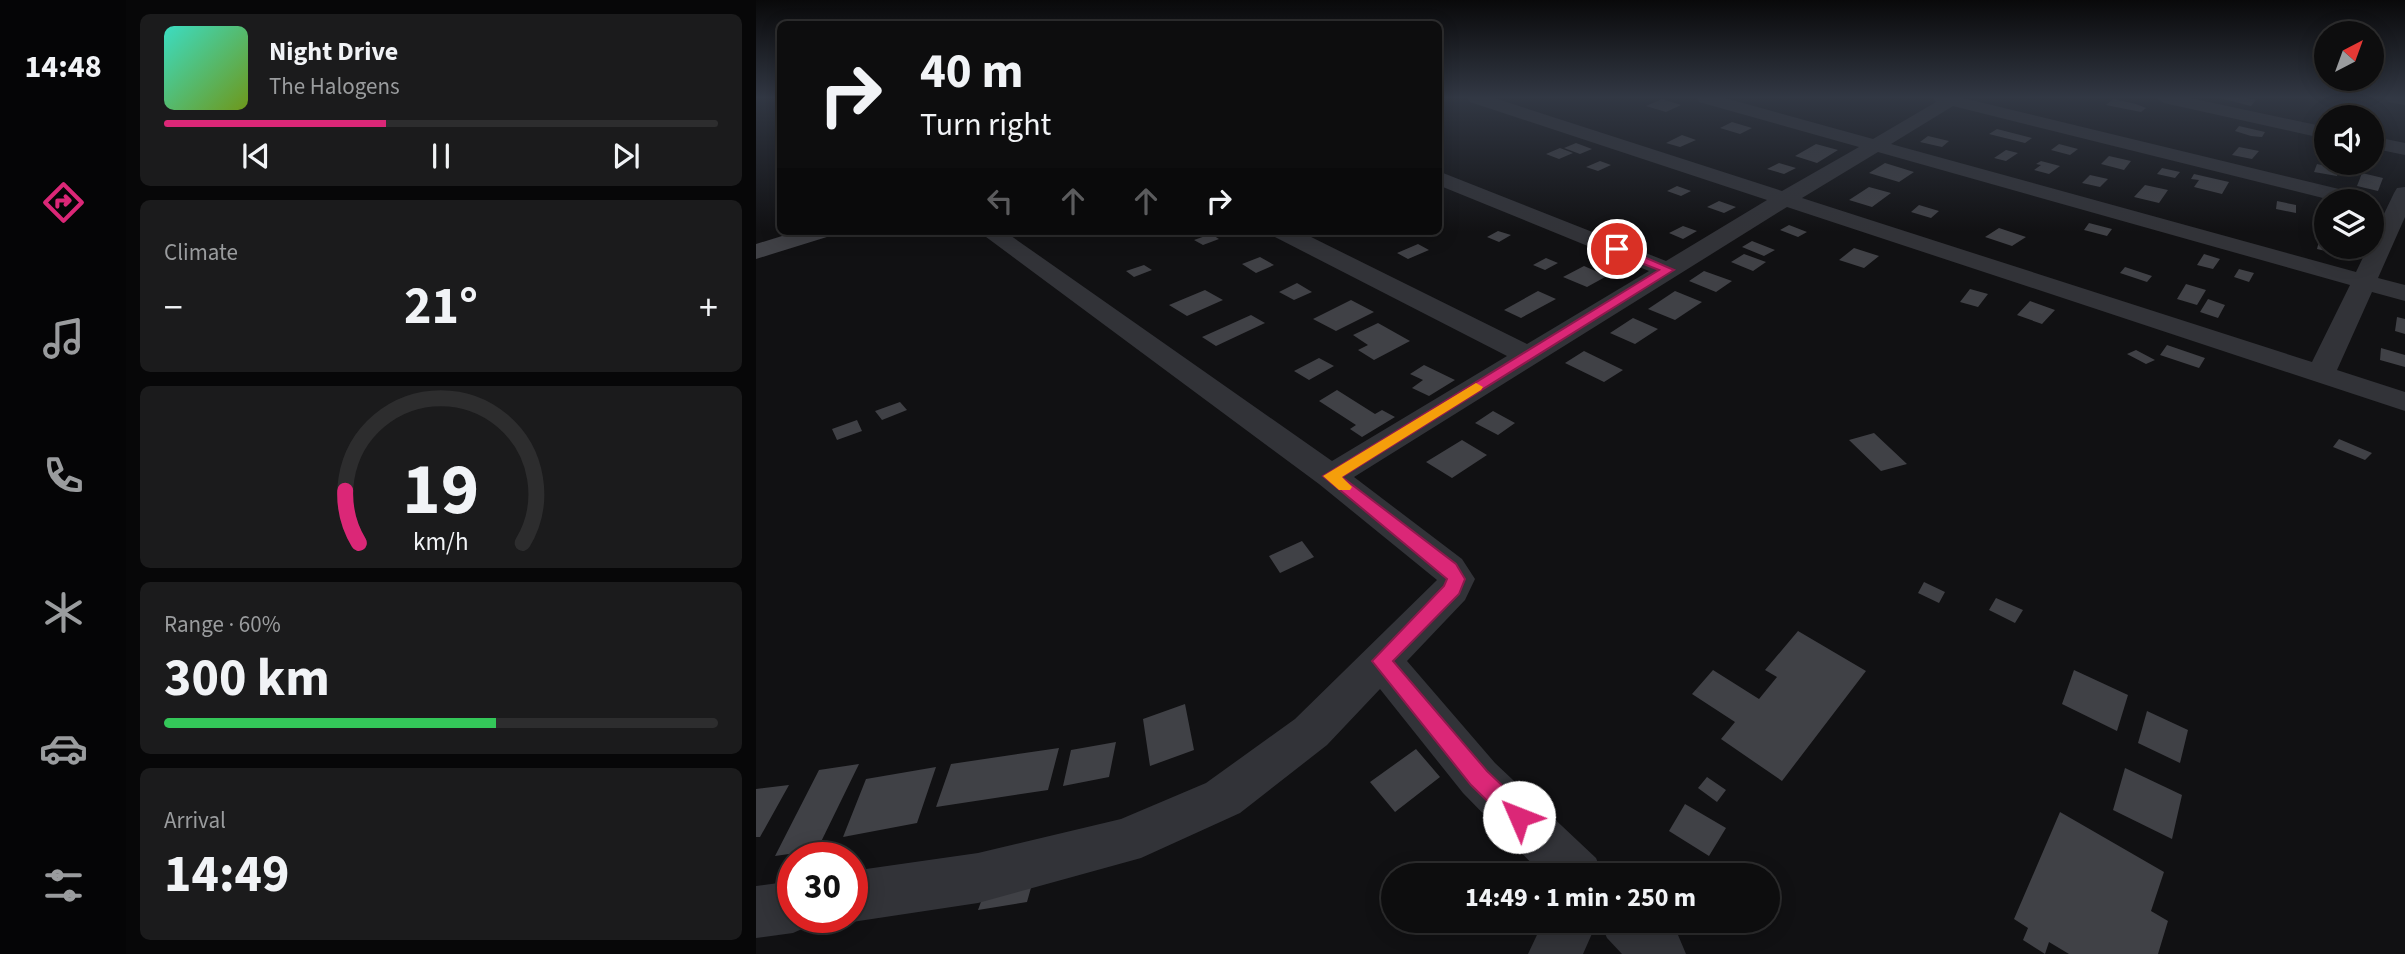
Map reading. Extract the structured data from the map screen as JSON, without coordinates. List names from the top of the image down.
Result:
{
  "north": "top right",
  "page": {
    "tabs": "14:48",
    "turn": ["40 m", "Turn right"],
    "song": ["Night Drive", "The Halogens"],
    "tile": [
      "Climate",
      ["Range · 60%", "300 km"],
      ["Arrival", "14:49"]
    ],
    "heat": ["−", "21°", "+"],
    "limit": "30",
    "trip": "14:49 · 1 min · 250 m",
    "gauge": ["19", "km/h"]
  }
}
